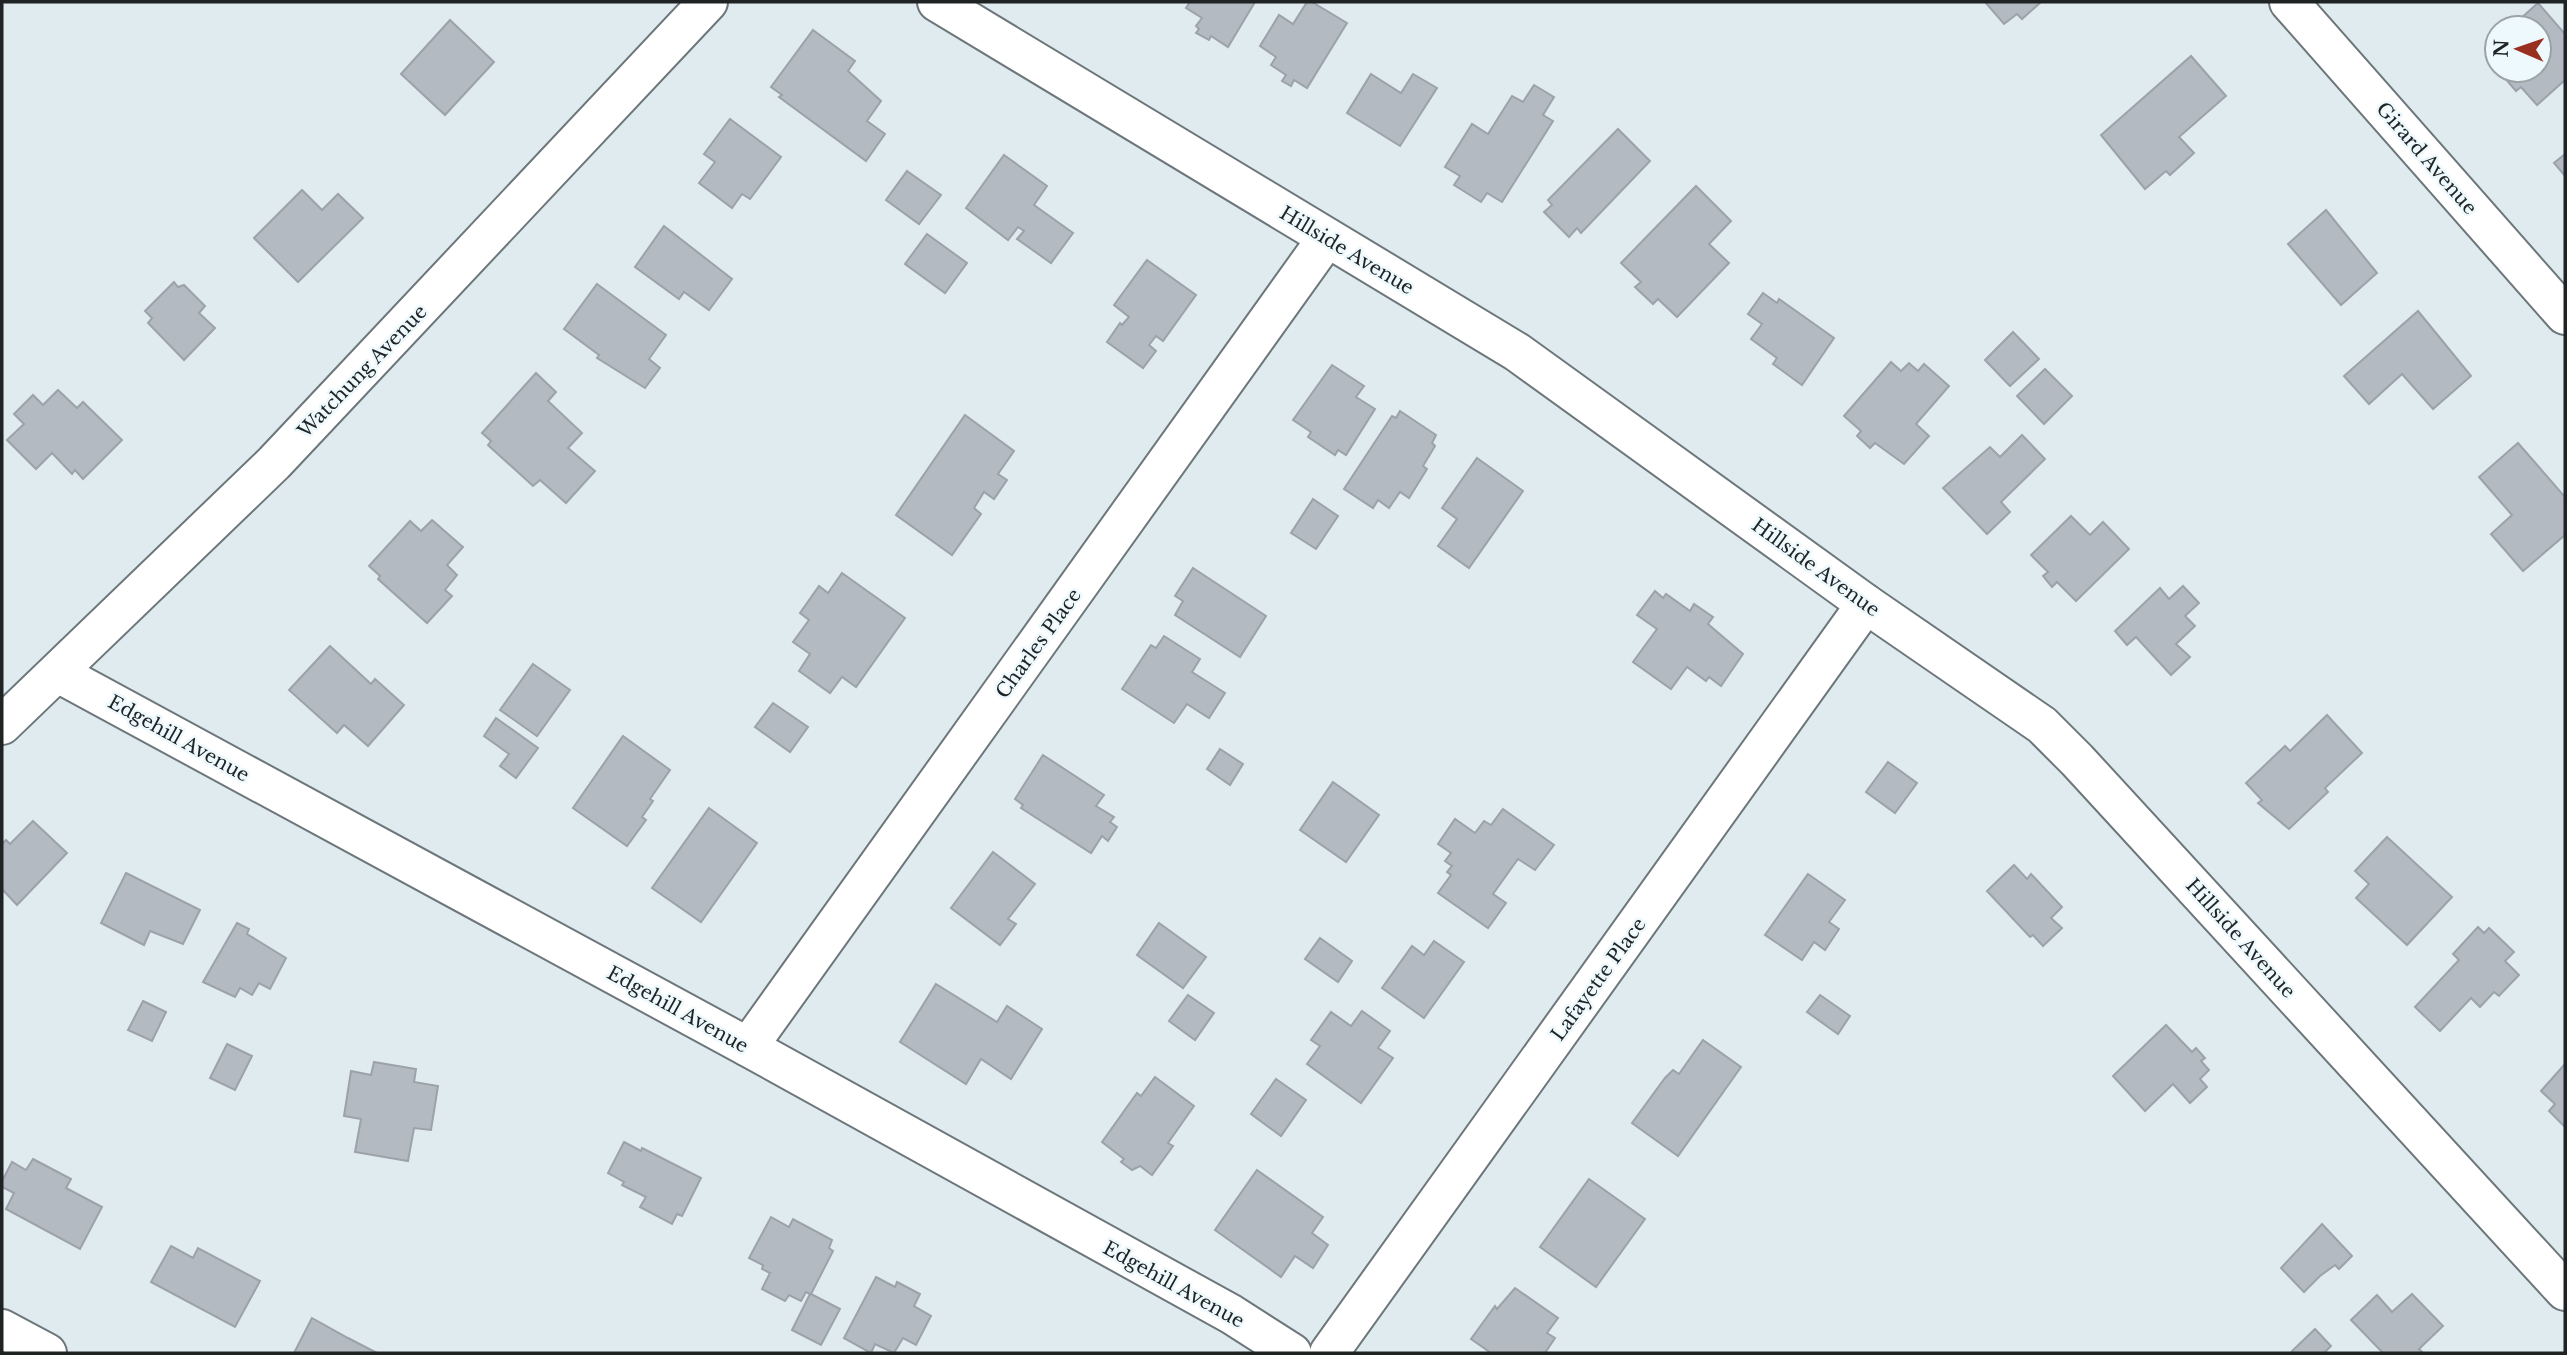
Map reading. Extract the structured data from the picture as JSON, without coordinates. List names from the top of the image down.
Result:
{
  "streets": {
    "street": [
      "Girard Avenue",
      "Hillside Avenue",
      "Watchung Avenue",
      "Charles Place",
      "Edgehill Avenue",
      "Lafayette Place"
    ]
  },
  "crossings": [
    ["Hillside Avenue", "Charles Place"],
    ["Hillside Avenue", "Lafayette Place"],
    ["Watchung Avenue", "Edgehill Avenue"],
    ["Charles Place", "Edgehill Avenue"]
  ],
  "north": "left"
}
